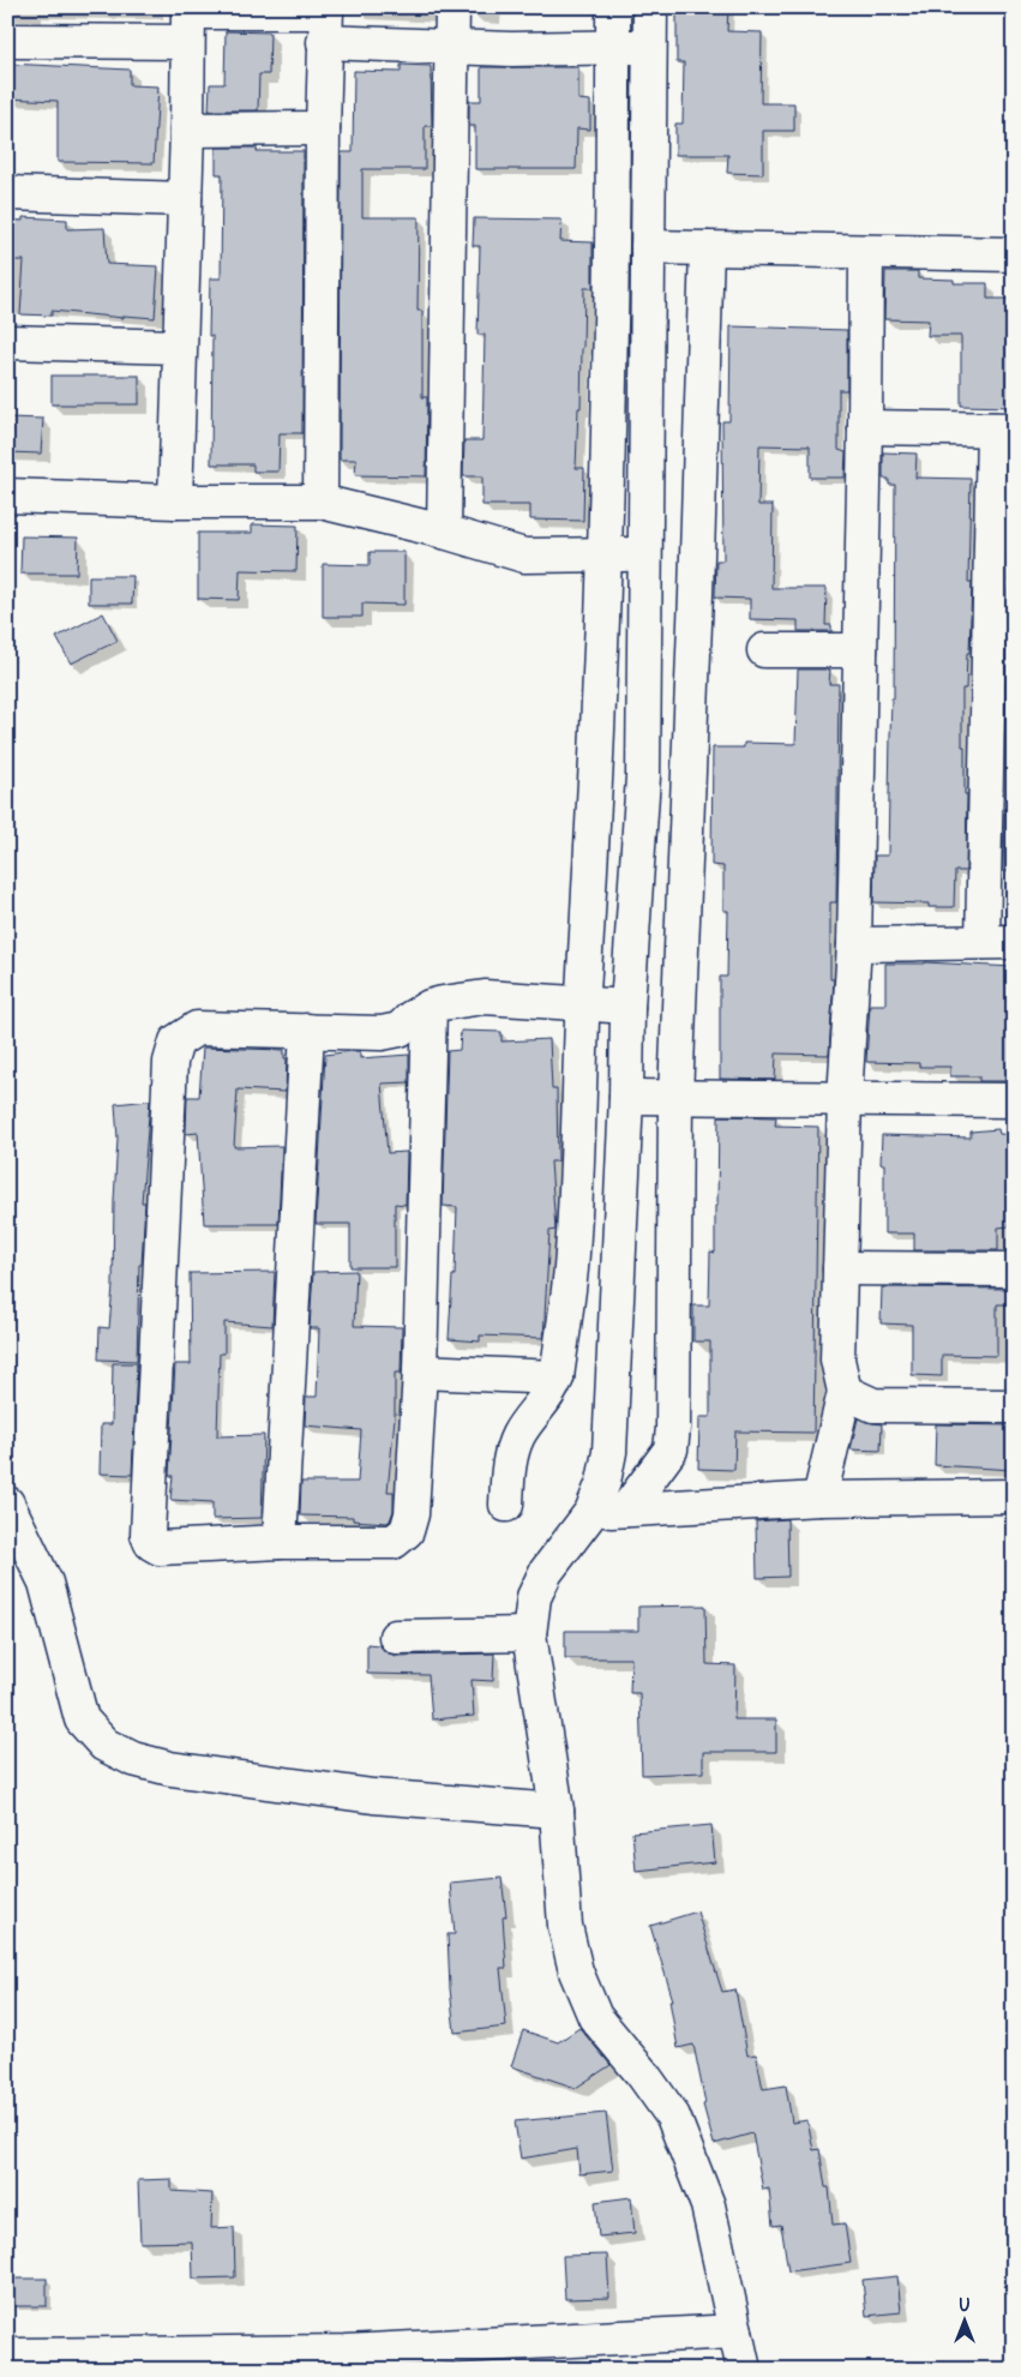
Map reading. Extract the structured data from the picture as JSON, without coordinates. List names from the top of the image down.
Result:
{
  "north": "top"
}
